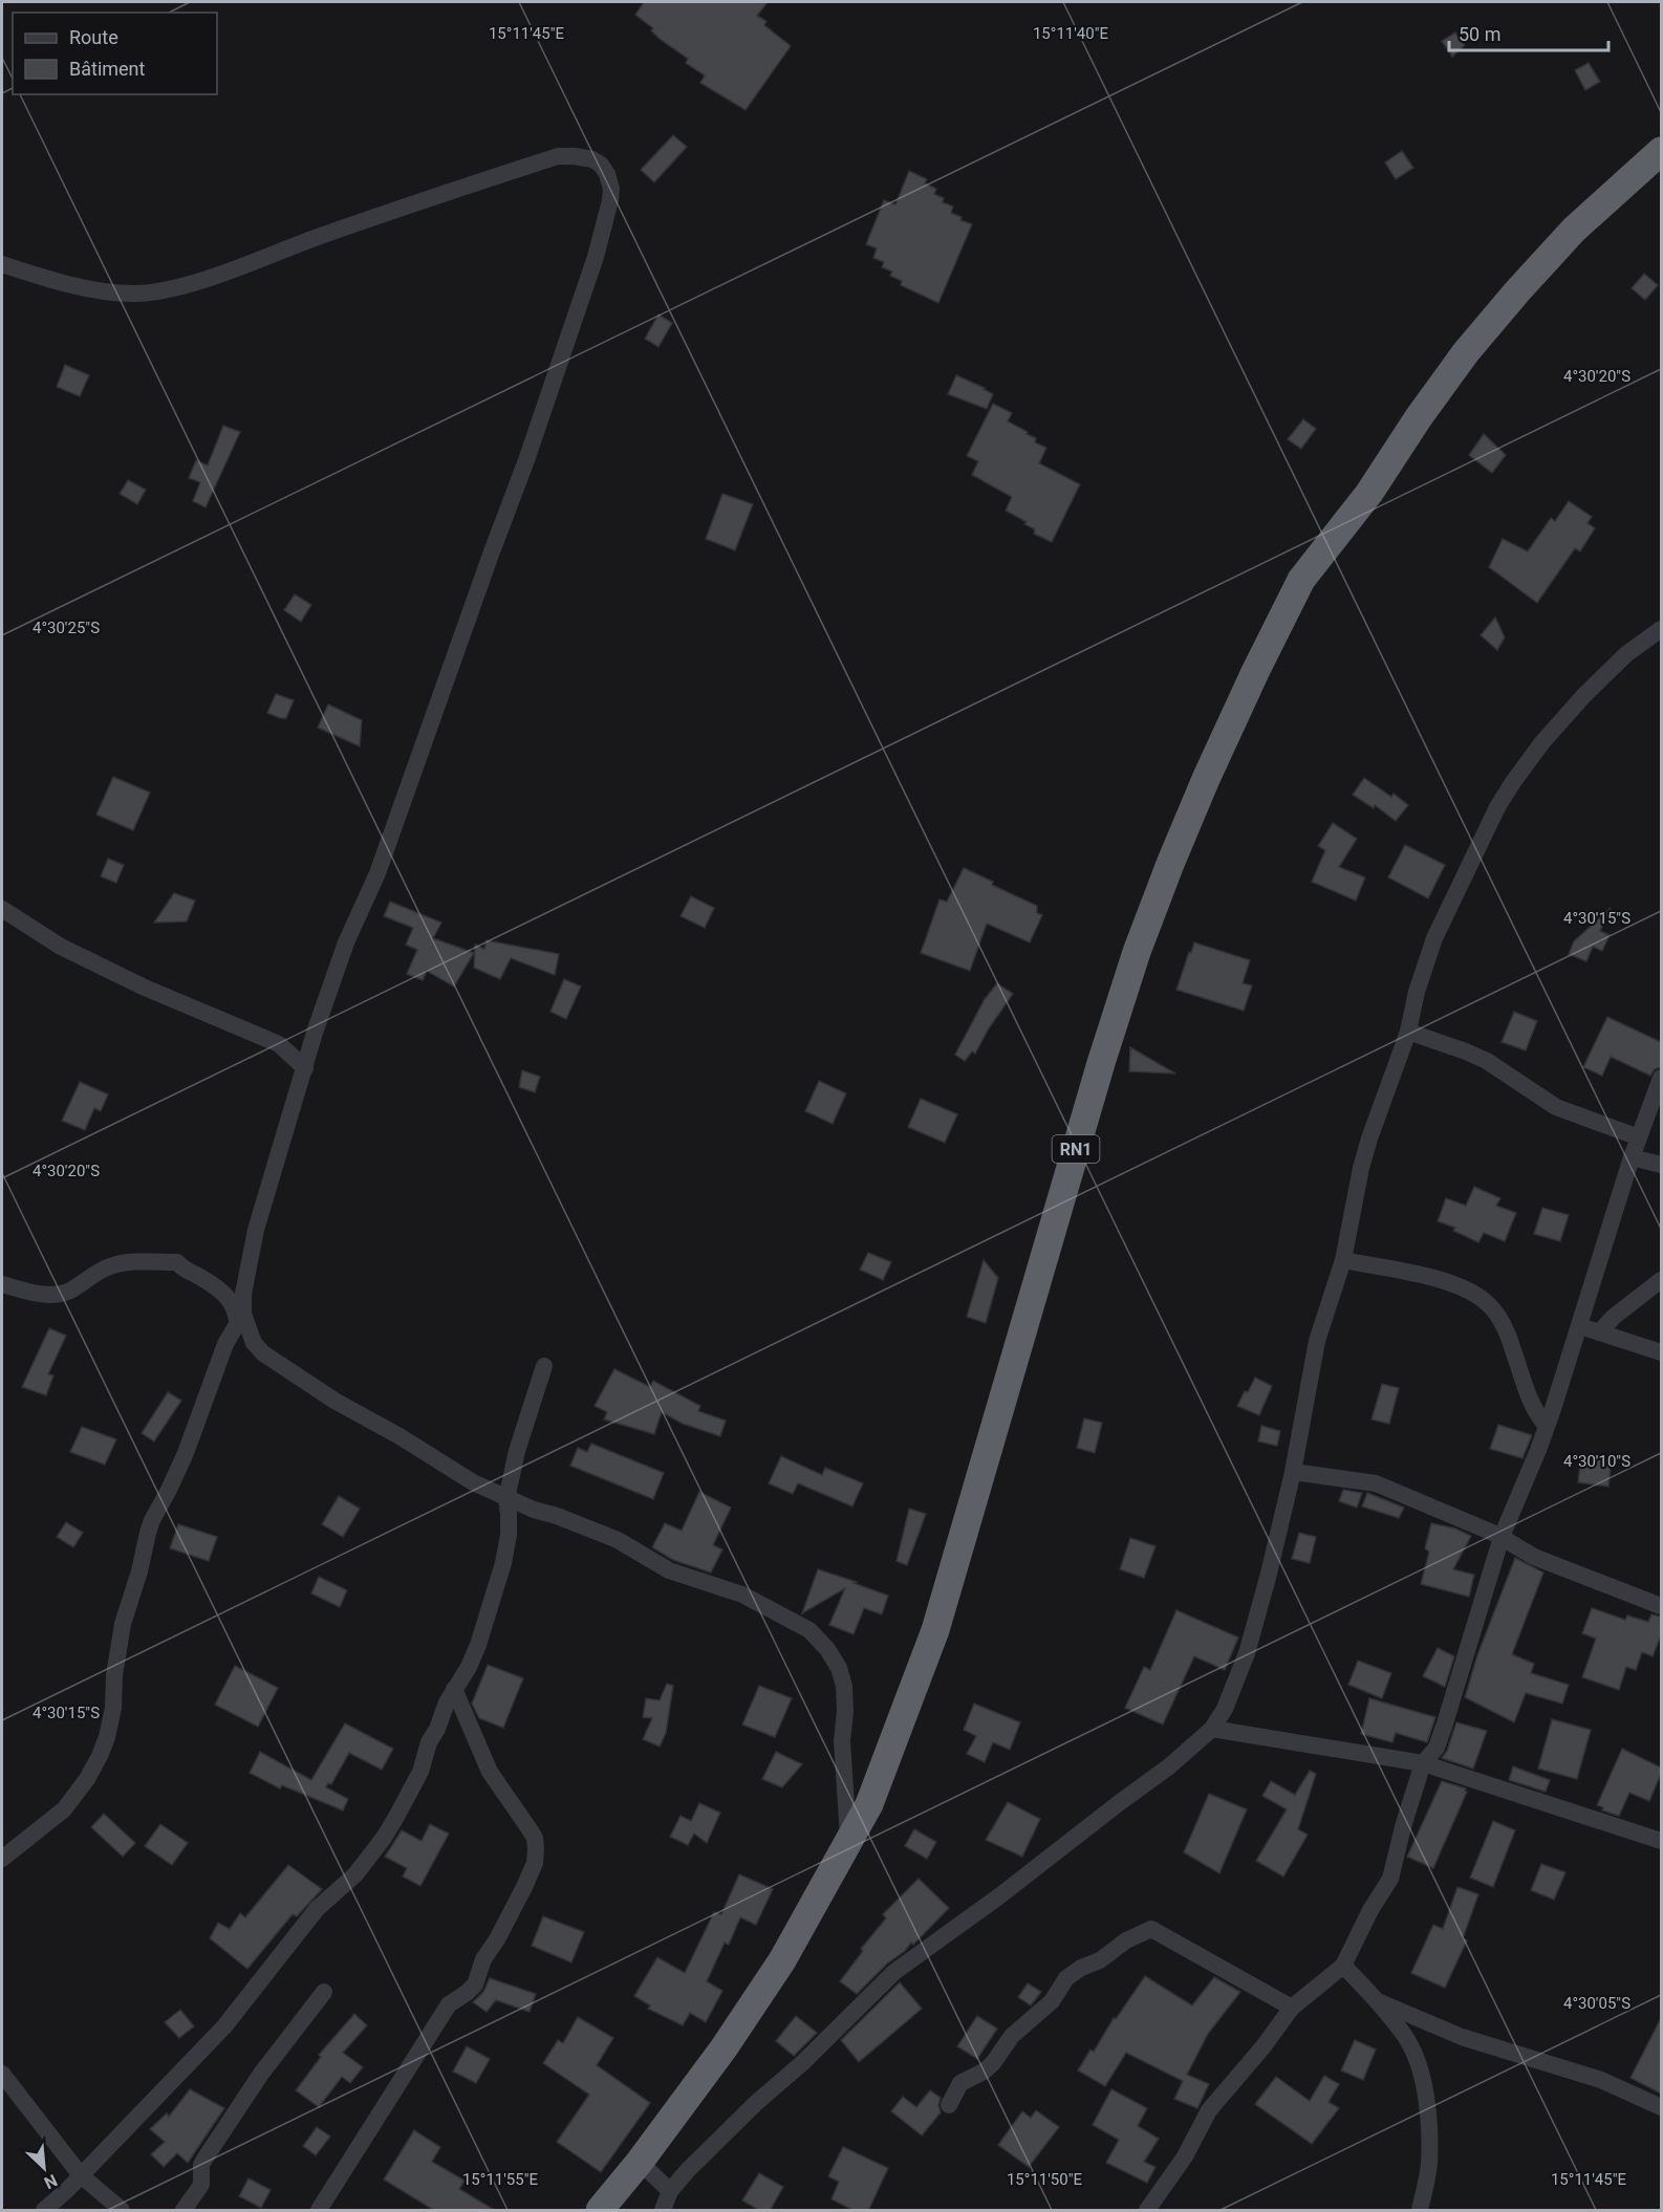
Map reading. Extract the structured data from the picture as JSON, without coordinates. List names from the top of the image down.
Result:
{
  "streets": {
    "highway": ["RN1"]
  },
  "legend": ["Route", "Bâtiment"],
  "scale_bar": "50 m",
  "north": "bottom right",
  "coordinates": [
    "15°11'40\"E",
    "15°11'45\"E",
    "4°30'20\"S",
    "4°30'25\"S",
    "4°30'15\"S",
    "4°30'10\"S",
    "4°30'05\"S",
    "15°11'55\"E",
    "15°11'50\"E"
  ]
}
